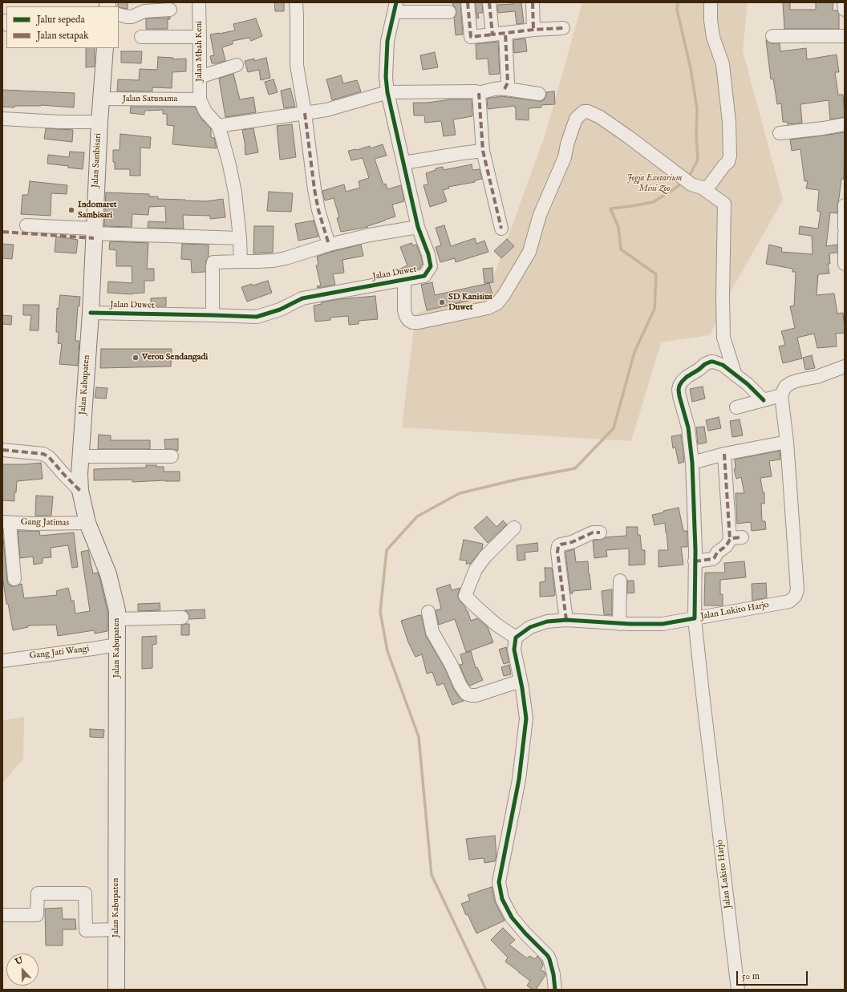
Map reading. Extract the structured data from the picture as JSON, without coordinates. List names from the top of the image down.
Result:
{
  "streets": {
    "main road": ["Jalan Sambisari", "Jalan Kabupaten"],
    "street": [
      "Jalan Mbah Keni",
      "Jalan Satunama",
      "Jalan Duwet",
      "Gang Jatimas",
      "Jalan Lukito Harjo",
      "Gang Jati Wangi"
    ]
  },
  "crossings": [
    ["Jalan Mbah Keni", "Jalan Satunama"],
    ["Jalan Satunama", "Jalan Sambisari"],
    ["Jalan Sambisari", "Jalan Duwet"],
    ["Jalan Sambisari", "Jalan Kabupaten"],
    ["Jalan Duwet", "Jalan Kabupaten"],
    ["Jalan Kabupaten", "Gang Jatimas"],
    ["Jalan Kabupaten", "Gang Jati Wangi"]
  ],
  "parks": ["Jogja Exotarium Mini Zoo"],
  "places": ["Indomaret Sambisari", "SD Kanisius Duwet", "Verou Sendangadi"],
  "legend": ["Jalur sepeda", "Jalan setapak"],
  "scale_bar": "50 m",
  "north": "top"
}
